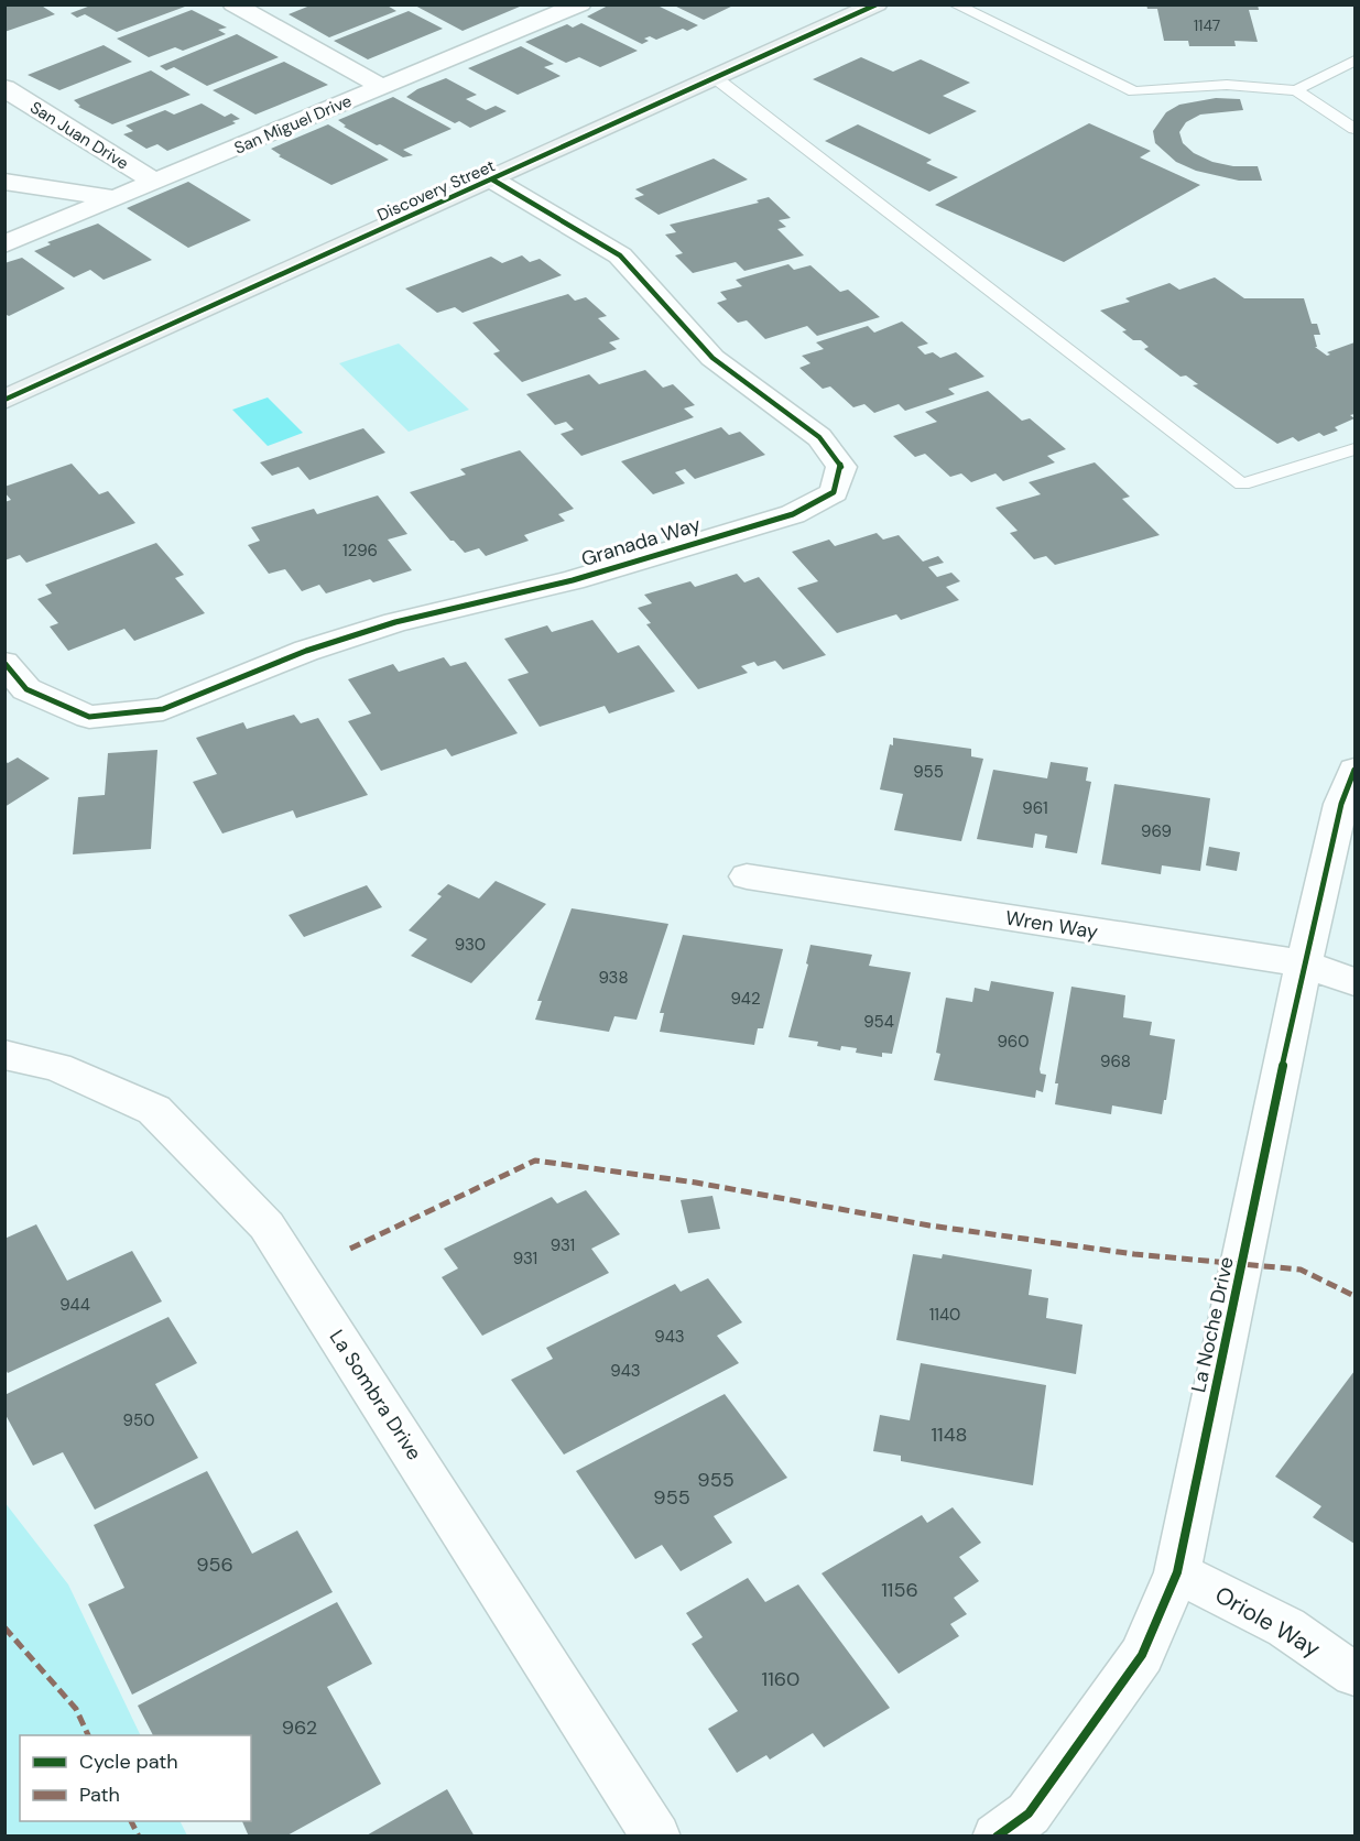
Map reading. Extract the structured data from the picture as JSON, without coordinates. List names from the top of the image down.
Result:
{
  "streets": {
    "main road": ["Discovery Street"],
    "street": [
      "San Miguel Drive",
      "San Juan Drive",
      "Granada Way",
      "Wren Way",
      "La Noche Drive",
      "La Sombra Drive",
      "Oriole Way"
    ]
  },
  "crossings": [
    ["San Miguel Drive", "San Juan Drive"],
    ["Discovery Street", "Granada Way"],
    ["Wren Way", "La Noche Drive"],
    ["La Noche Drive", "Oriole Way"]
  ],
  "house_numbers": [
    "1147",
    "1296",
    "955",
    "961",
    "969",
    "930",
    "938",
    "942",
    "954",
    "960",
    "968",
    "931",
    "931",
    "944",
    "1140",
    "943",
    "943",
    "950",
    "1148",
    "955",
    "955",
    "956",
    "1156",
    "1160",
    "962"
  ],
  "legend": ["Cycle path", "Path"]
}
